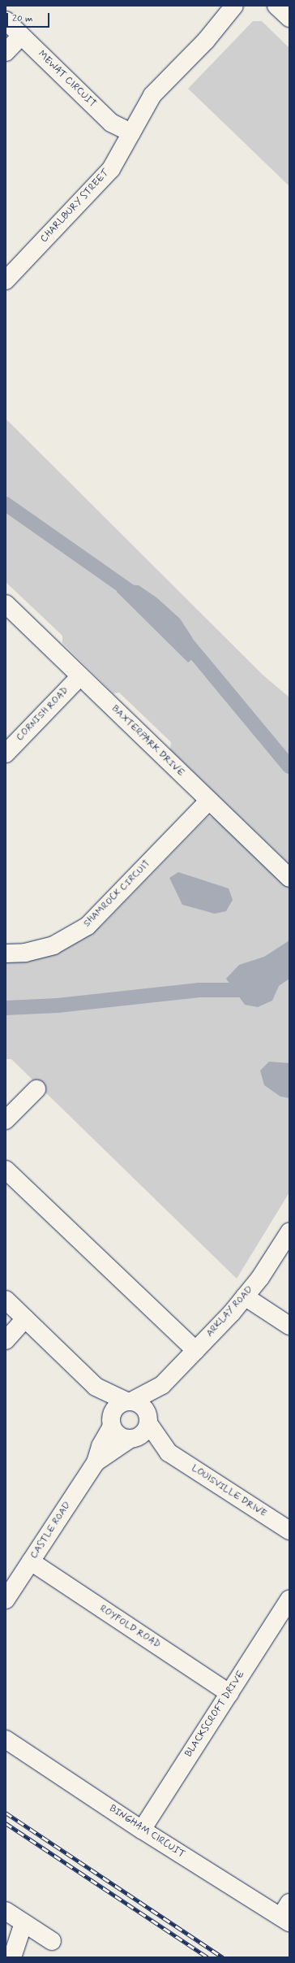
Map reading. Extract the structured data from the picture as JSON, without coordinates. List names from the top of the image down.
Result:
{
  "streets": {
    "street": [
      "MEWAT CIRCUIT",
      "CHARLBURY STREET",
      "CORNISH ROAD",
      "BAXTERPARK DRIVE",
      "SHAMROCK CIRCUIT",
      "ARKLAY ROAD",
      "LOUISVILLE DRIVE",
      "CASTLE ROAD",
      "ROYFOLD ROAD",
      "BLACKSCROFT DRIVE",
      "BINGHAM CIRCUIT"
    ]
  },
  "crossings": [
    ["MEWAT CIRCUIT", "CHARLBURY STREET"],
    ["CORNISH ROAD", "BAXTERPARK DRIVE"],
    ["BAXTERPARK DRIVE", "SHAMROCK CIRCUIT"],
    ["ARKLAY ROAD", "LOUISVILLE DRIVE"],
    ["ARKLAY ROAD", "CASTLE ROAD"],
    ["LOUISVILLE DRIVE", "CASTLE ROAD"],
    ["CASTLE ROAD", "ROYFOLD ROAD"],
    ["ROYFOLD ROAD", "BLACKSCROFT DRIVE"],
    ["BLACKSCROFT DRIVE", "BINGHAM CIRCUIT"]
  ],
  "scale_bar": "20 m"
}
